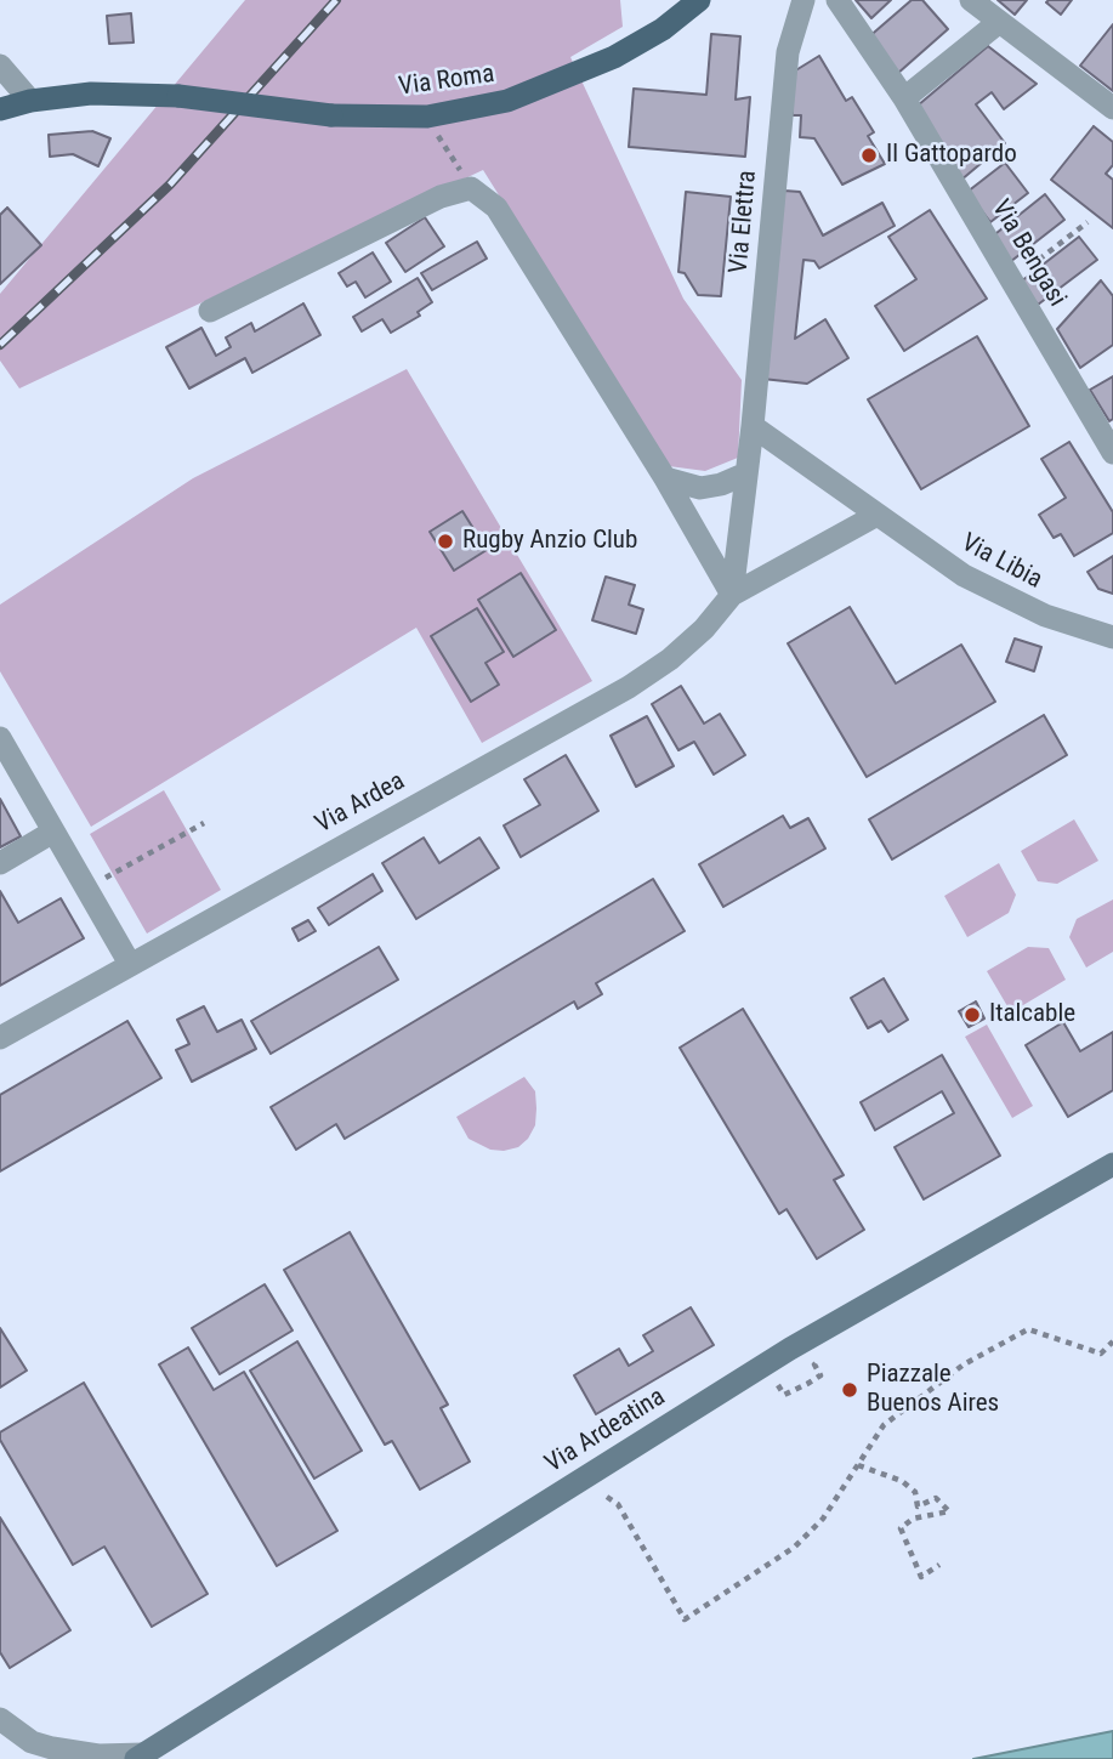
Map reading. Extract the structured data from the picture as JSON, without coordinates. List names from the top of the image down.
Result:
{
  "streets": {
    "main road": ["Via Roma", "Via Ardeatina"],
    "street": [
      "Via Elettra",
      "Via Bengasi",
      "Via Libia",
      "Via Ardea"
    ]
  },
  "crossings": [
    ["Via Elettra", "Via Libia"],
    ["Via Elettra", "Via Ardea"],
    ["Via Libia", "Via Ardea"]
  ],
  "places": [
    "Il Gattopardo",
    "Rugby Anzio Club",
    "Italcable",
    "Piazzale Buenos Aires"
  ]
}
